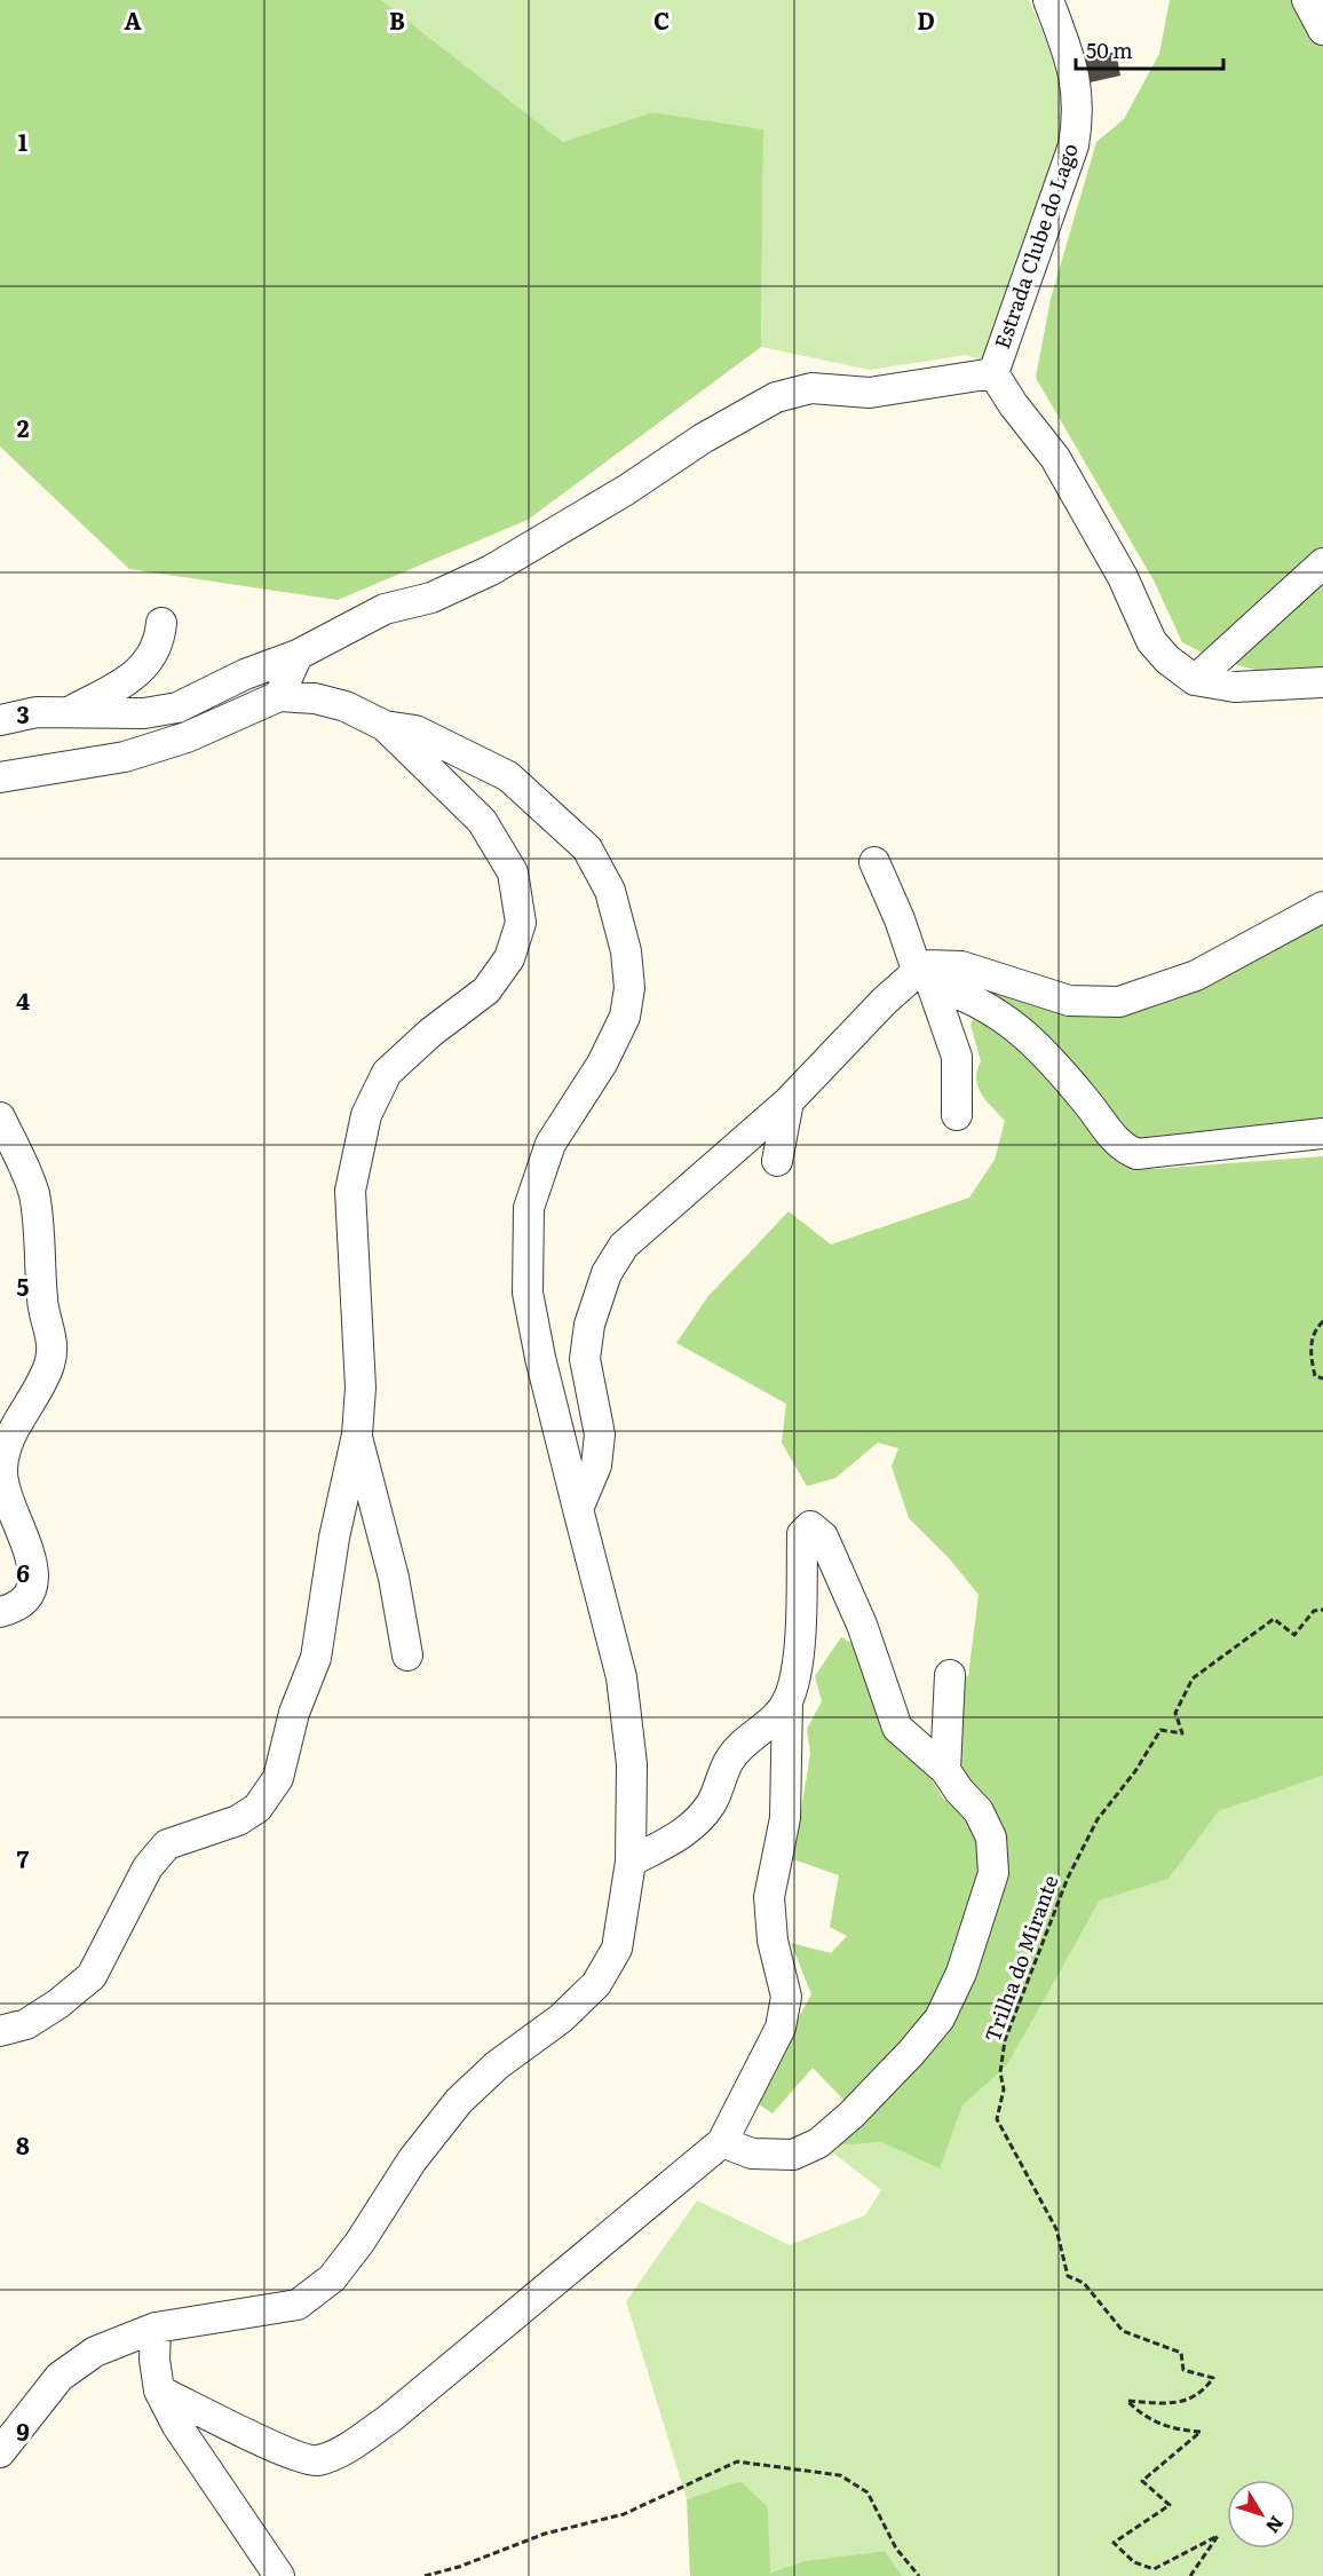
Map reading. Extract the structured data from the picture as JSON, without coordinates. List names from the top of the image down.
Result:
{
  "streets": {
    "street": ["Estrada Clube do Lago"],
    "path": ["Trilha do Mirante"]
  },
  "scale_bar": "50 m",
  "north": "bottom right",
  "grid": {
    "columns": [
      "A",
      "B",
      "C",
      "D"
    ],
    "rows": [
      "1",
      "2",
      "3",
      "4",
      "5",
      "6",
      "7",
      "8",
      "9"
    ]
  }
}
